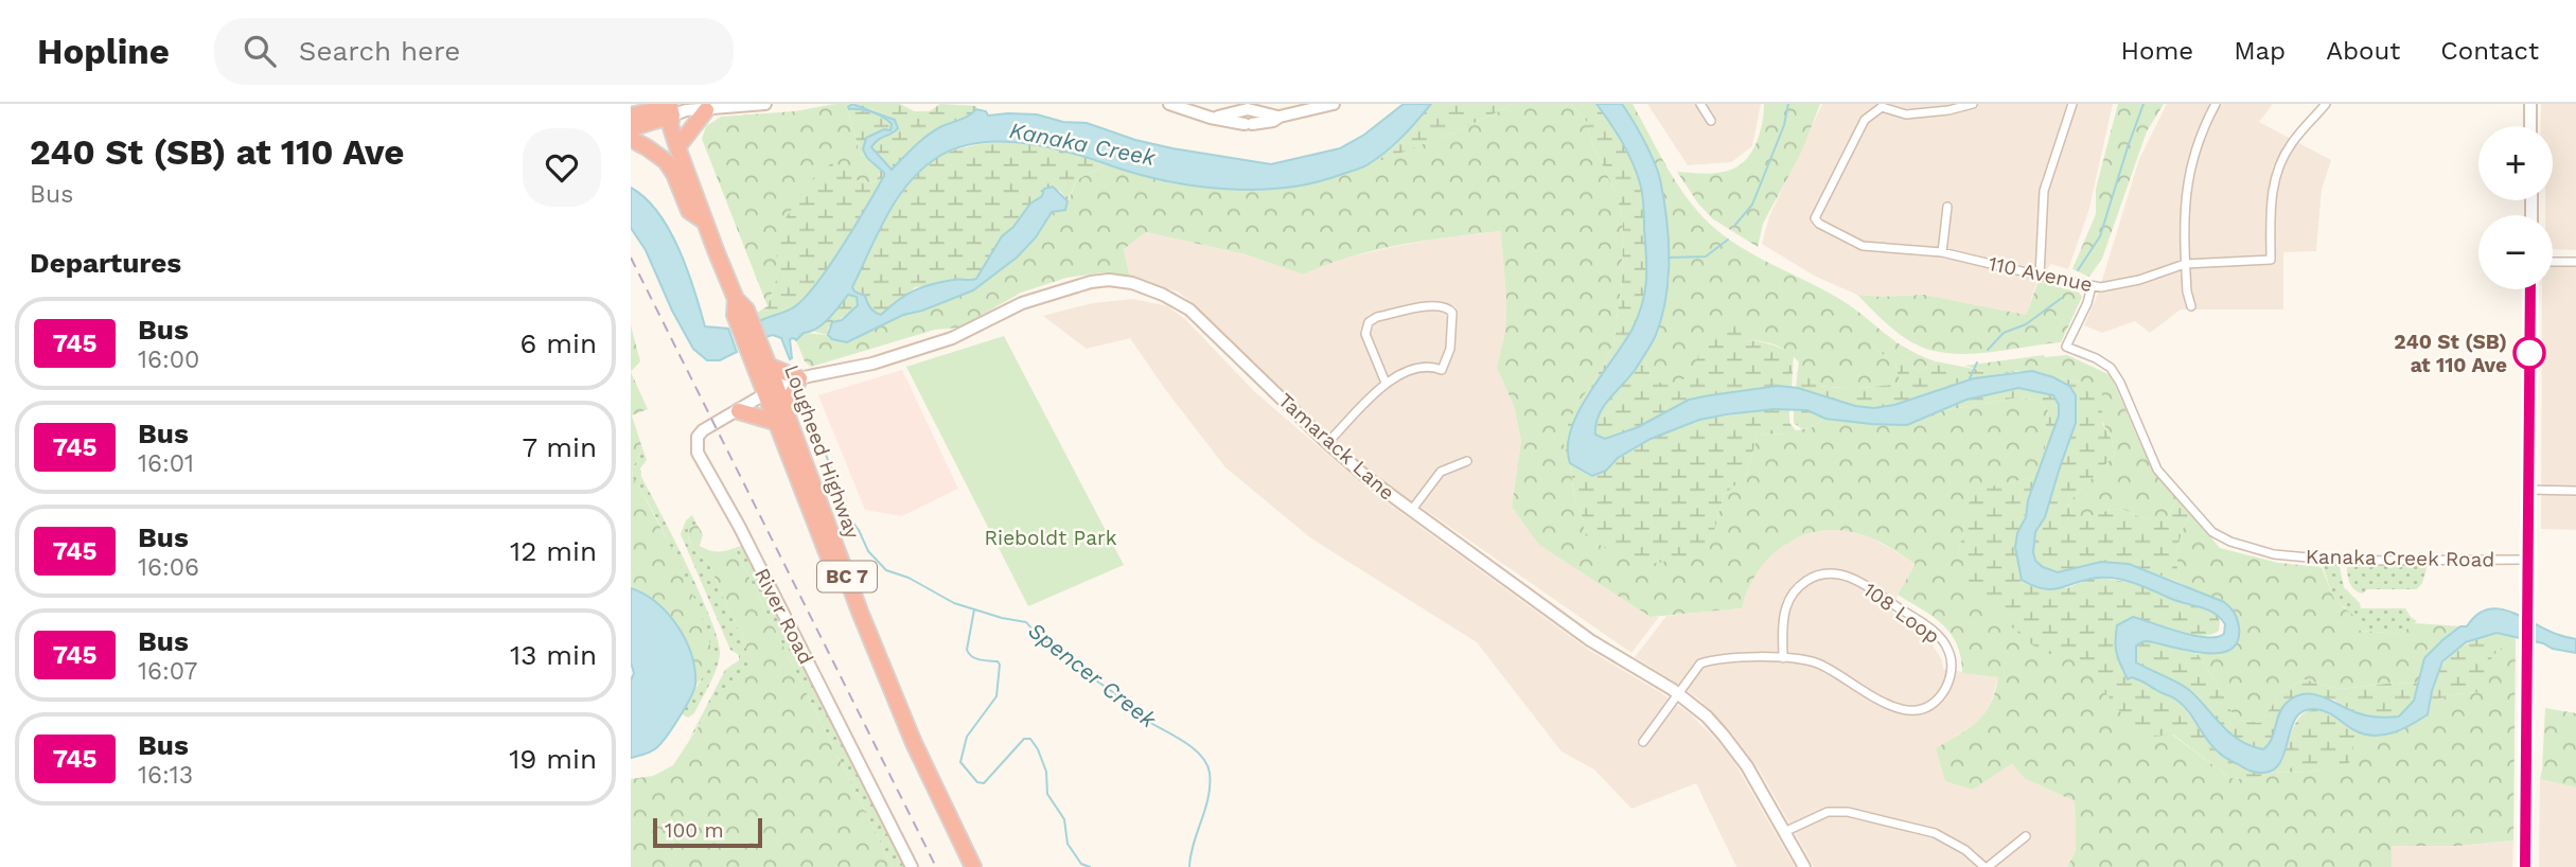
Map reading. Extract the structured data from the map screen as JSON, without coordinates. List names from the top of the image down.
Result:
{
  "streets": {
    "highway": ["Lougheed Highway", "BC 7"],
    "street": [
      "110 Avenue",
      "Tamarack Lane",
      "Kanaka Creek Road",
      "108 Loop",
      "River Road"
    ]
  },
  "crossings": [
    ["110 Avenue", "Kanaka Creek Road"],
    ["Tamarack Lane", "Lougheed Highway"],
    ["Tamarack Lane", "108 Loop"],
    ["Tamarack Lane", "River Road"],
    ["Lougheed Highway", "BC 7"],
    ["Lougheed Highway", "River Road"]
  ],
  "water": ["Kanaka Creek", "Spencer Creek"],
  "parks": ["Rieboldt Park"],
  "places": ["240 St (SB) at 110 Ave"],
  "lines": ["bus line 745"],
  "scale_bar": "100 m",
  "page": {
    "header": "Hopline",
    "search": "Search here",
    "nav": [
      "Home",
      "Map",
      "About",
      "Contact"
    ],
    "heading": [
      ["240 St (SB) at 110 Ave", "Bus"],
      "Departures"
    ],
    "map_buttons": ["+", "−"],
    "list": [
      {
        "mark": "745",
        "name": "Bus",
        "note": "16:00",
        "value": "6 min"
      },
      {
        "mark": "745",
        "name": "Bus",
        "note": "16:01",
        "value": "7 min"
      },
      {
        "mark": "745",
        "name": "Bus",
        "note": "16:06",
        "value": "12 min"
      },
      {
        "mark": "745",
        "name": "Bus",
        "note": "16:07",
        "value": "13 min"
      },
      {
        "mark": "745",
        "name": "Bus",
        "note": "16:13",
        "value": "19 min"
      }
    ],
    "scale": "100 m"
  }
}
